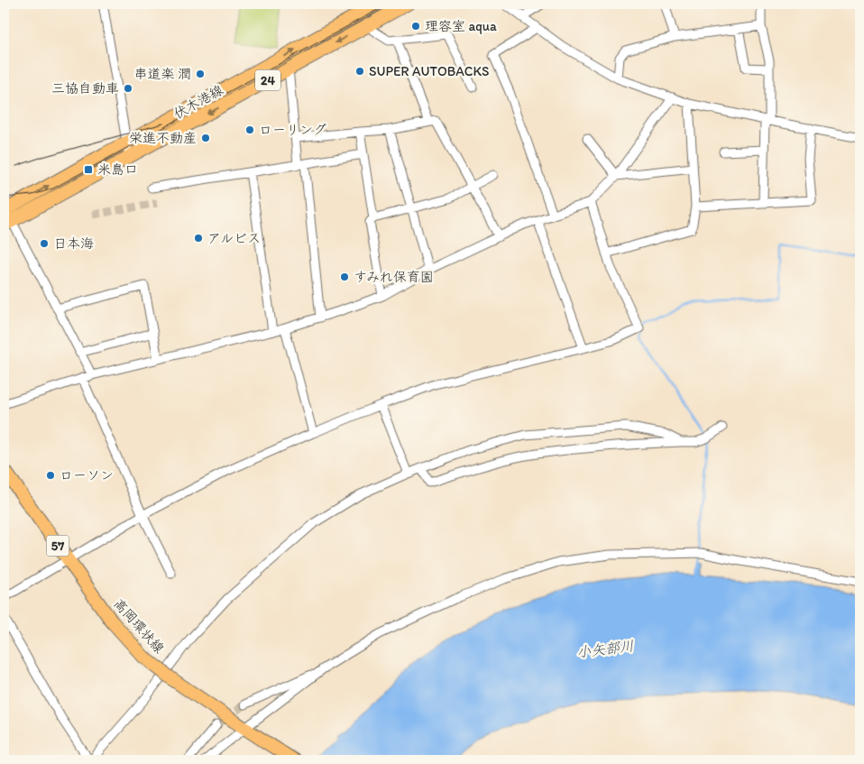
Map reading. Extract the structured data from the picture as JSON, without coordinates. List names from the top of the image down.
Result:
{
  "streets": {
    "main road": [
      "24",
      "伏木港線",
      "57",
      "高岡環状線"
    ]
  },
  "water": ["小矢部川"],
  "places": {
    "other": [
      "理容室 aqua",
      "SUPER AUTOBACKS",
      "串道楽 潤",
      "三協自動車",
      "ローリング",
      "栄進不動産",
      "アルビス",
      "日本海",
      "すみれ保育園",
      "ローソン"
    ],
    "transit": ["米島口"]
  }
}
